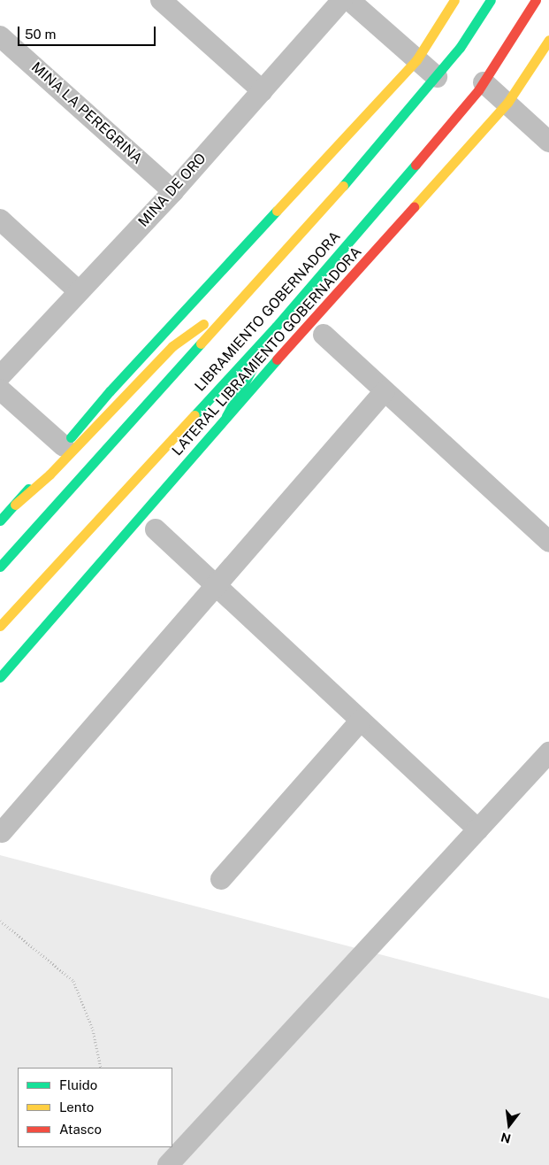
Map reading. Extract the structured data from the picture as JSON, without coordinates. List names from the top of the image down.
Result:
{
  "streets": {
    "main road": ["LIBRAMIENTO GOBERNADORA", "LATERAL LIBRAMIENTO GOBERNADORA"],
    "street": ["MINA LA PEREGRINA", "MINA DE ORO"]
  },
  "crossings": [
    ["MINA LA PEREGRINA", "MINA DE ORO"]
  ],
  "legend": ["Fluido", "Lento", "Atasco"],
  "scale_bar": "50 m",
  "north": "bottom"
}
